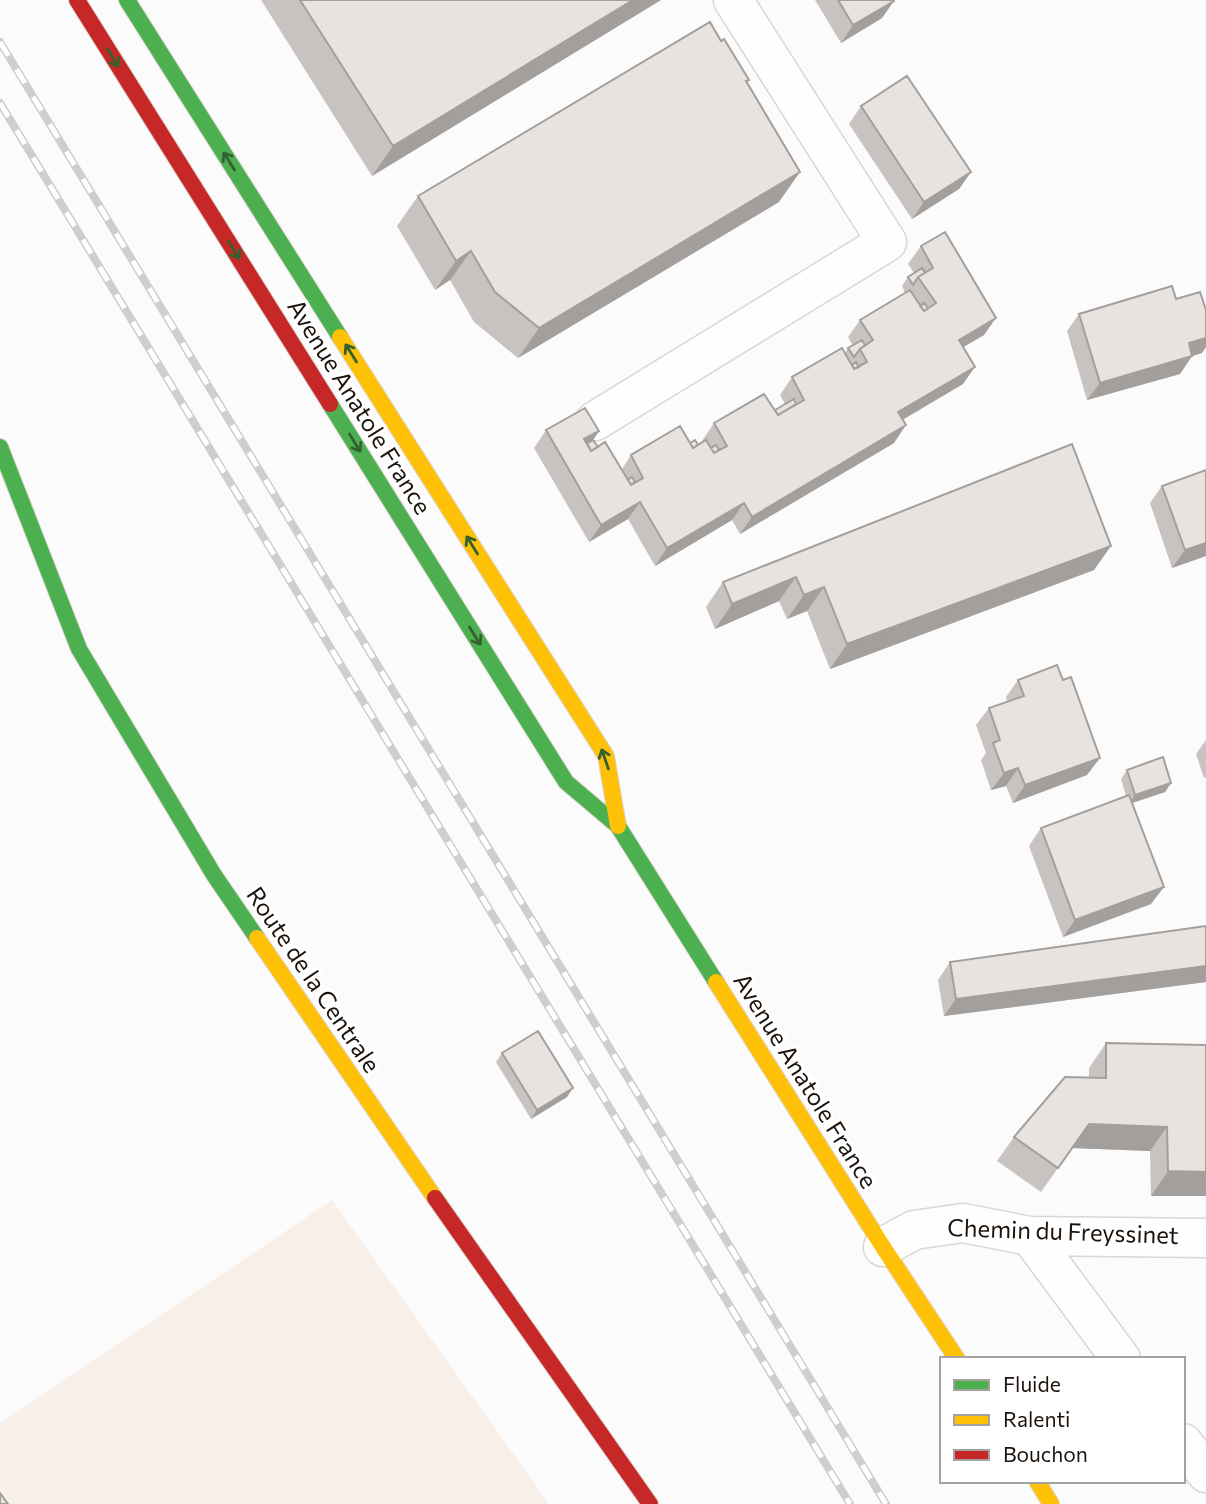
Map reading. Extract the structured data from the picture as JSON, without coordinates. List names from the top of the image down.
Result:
{
  "streets": {
    "main road": ["Avenue Anatole France", "Route de la Centrale"],
    "street": ["Chemin du Freyssinet"]
  },
  "crossings": [
    ["Avenue Anatole France", "Chemin du Freyssinet"]
  ],
  "legend": ["Fluide", "Ralenti", "Bouchon"]
}
